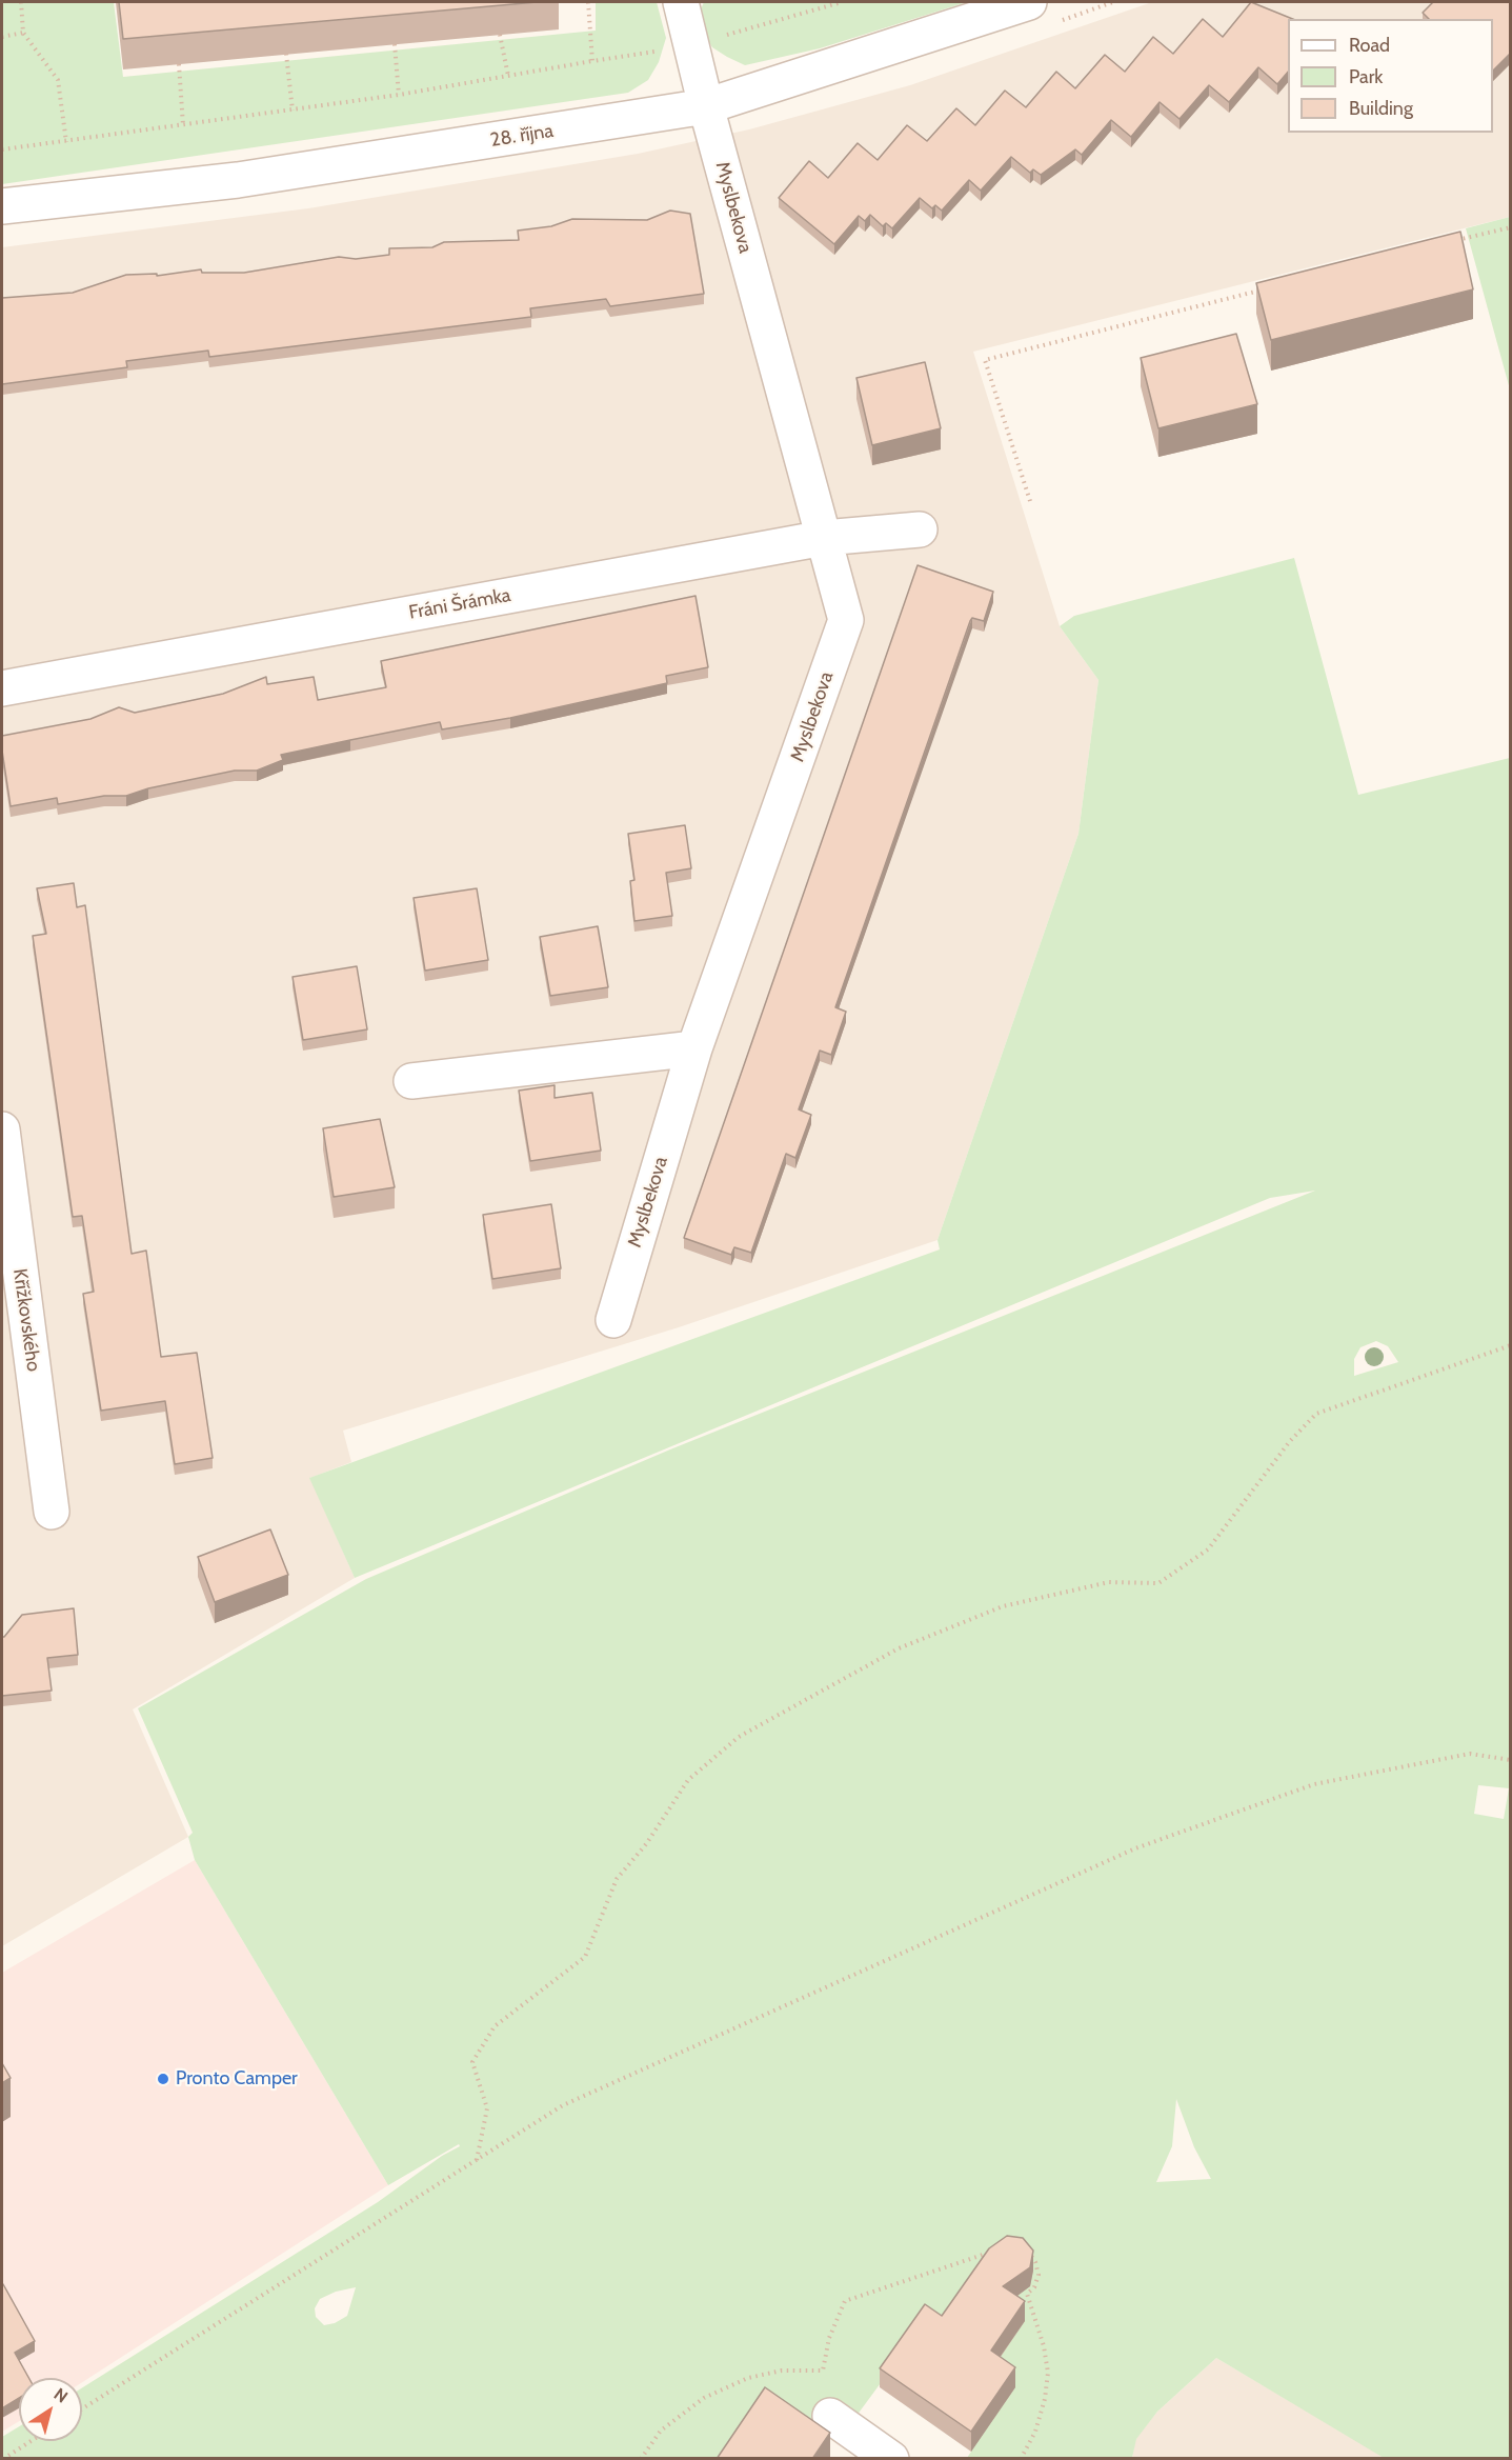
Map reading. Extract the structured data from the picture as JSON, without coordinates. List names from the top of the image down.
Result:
{
  "streets": {
    "street": [
      "28. října",
      "Myslbekova",
      "Fráni Šrámka",
      "Křížkovského"
    ]
  },
  "crossings": [
    ["28. října", "Myslbekova"],
    ["Myslbekova", "Fráni Šrámka"]
  ],
  "places": ["Pronto Camper"],
  "legend": ["Road", "Park", "Building"],
  "north": "top right"
}
